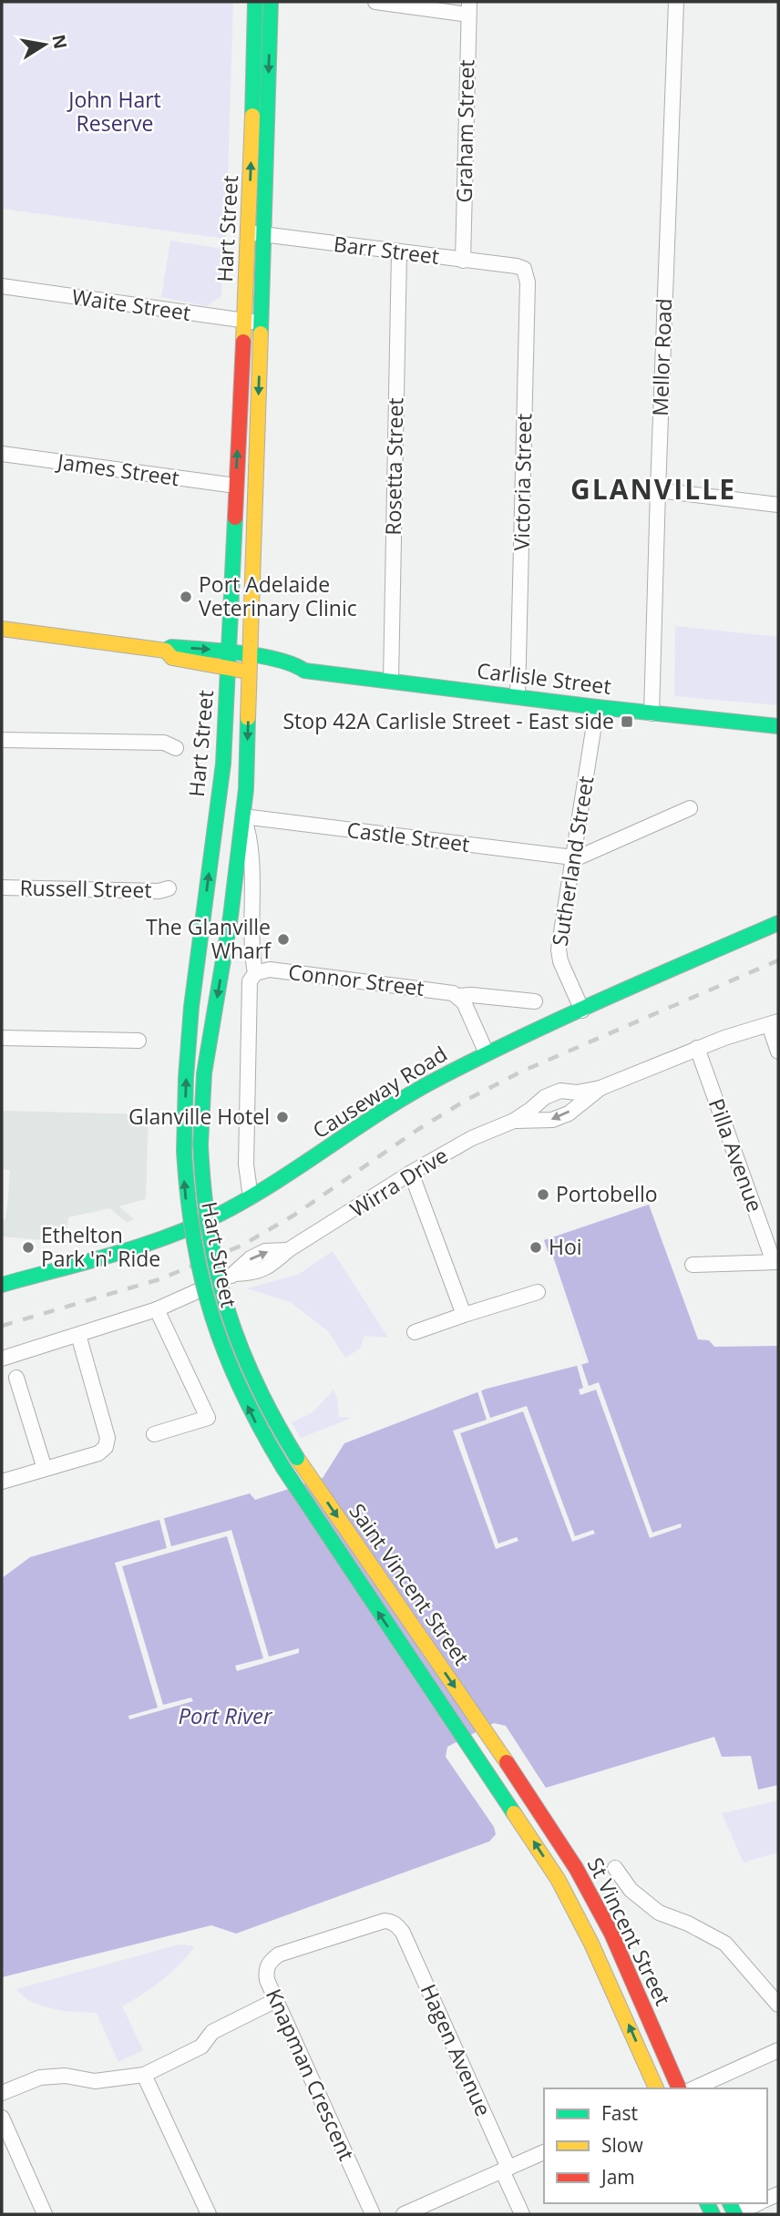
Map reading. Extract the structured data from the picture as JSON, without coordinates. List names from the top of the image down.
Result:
{
  "streets": {
    "main road": [
      "Hart Street",
      "Carlisle Street",
      "Causeway Road",
      "Saint Vincent Street",
      "St Vincent Street"
    ],
    "street": [
      "Graham Street",
      "Barr Street",
      "Waite Street",
      "Mellor Road",
      "Rosetta Street",
      "James Street",
      "Victoria Street",
      "Castle Street",
      "Sutherland Street",
      "Russell Street",
      "Connor Street",
      "Pilla Avenue",
      "Wirra Drive",
      "Hagen Avenue",
      "Knapman Crescent"
    ]
  },
  "crossings": [
    ["Graham Street", "Barr Street"],
    ["Hart Street", "Barr Street"],
    ["Hart Street", "Waite Street"],
    ["Hart Street", "James Street"],
    ["Hart Street", "Carlisle Street"],
    ["Hart Street", "Castle Street"],
    ["Hart Street", "Connor Street"],
    ["Hart Street", "Causeway Road"],
    ["Hart Street", "Saint Vincent Street"],
    ["Barr Street", "Rosetta Street"],
    ["Barr Street", "Victoria Street"],
    ["Mellor Road", "Carlisle Street"],
    ["Rosetta Street", "Carlisle Street"],
    ["Victoria Street", "Carlisle Street"],
    ["Carlisle Street", "Sutherland Street"],
    ["Castle Street", "Sutherland Street"],
    ["Sutherland Street", "Causeway Road"],
    ["Pilla Avenue", "Wirra Drive"],
    ["Saint Vincent Street", "St Vincent Street"],
    ["Hagen Avenue", "Knapman Crescent"]
  ],
  "districts": ["GLANVILLE"],
  "water": ["Port River"],
  "parks": ["John Hart Reserve"],
  "places": {
    "other": [
      "Port Adelaide Veterinary Clinic",
      "The Glanville Wharf",
      "Glanville Hotel",
      "Portobello",
      "Ethelton Park 'n' Ride",
      "Hoi"
    ],
    "transit": ["Stop 42A Carlisle Street - East side"]
  },
  "legend": ["Fast", "Slow", "Jam"],
  "north": "right"
}
